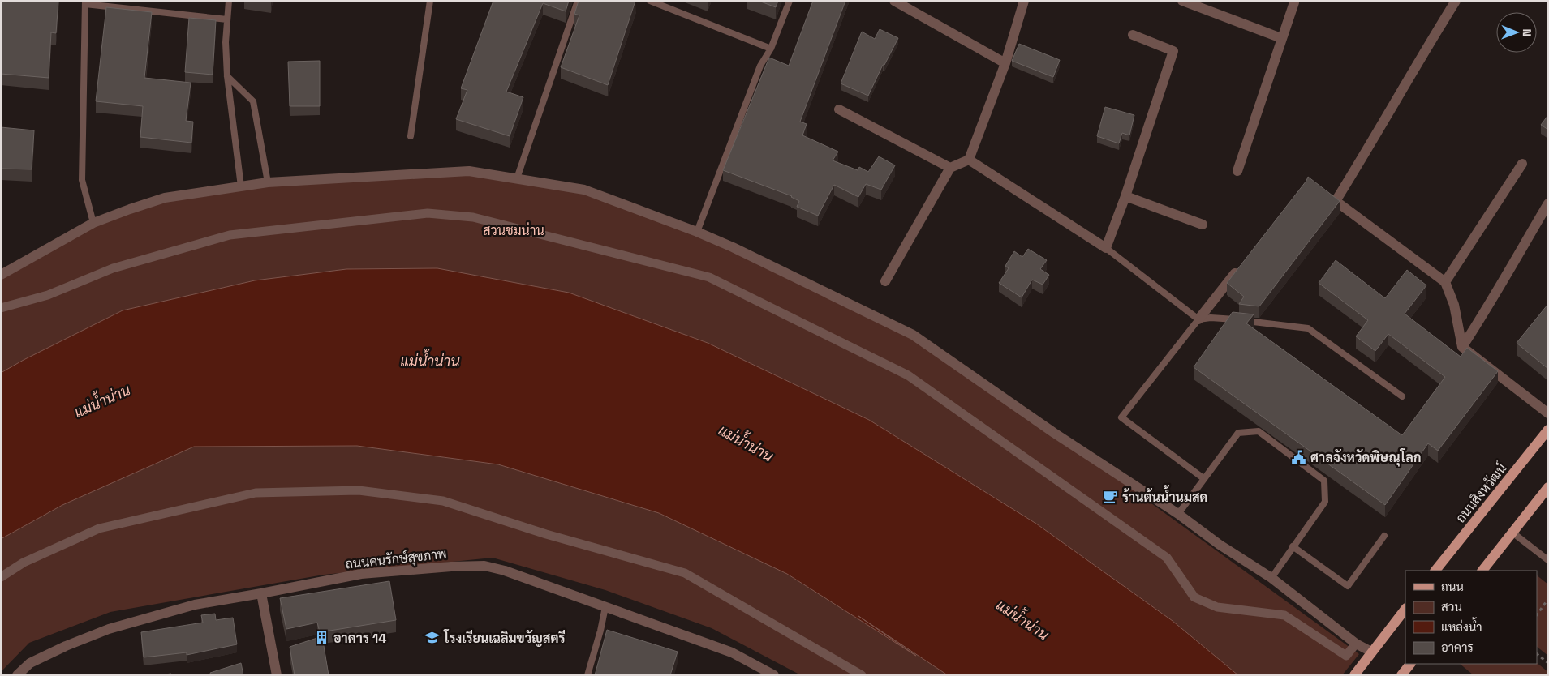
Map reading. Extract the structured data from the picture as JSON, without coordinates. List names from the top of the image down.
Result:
{
  "streets": {
    "main road": ["ถนนสิงหวัฒน์"],
    "street": ["ถนนคนรักษ์สุขภาพ"]
  },
  "water": ["แม่น้ำน่าน"],
  "parks": ["สวนชมน่าน"],
  "places": {
    "public building": ["ศาลจังหวัดพิษณุโลก"],
    "cafe": ["ร้านต้นน้ำนมสด"],
    "building": ["อาคาร 14"],
    "school or university": ["โรงเรียนเฉลิมขวัญสตรี"]
  },
  "legend": [
    "ถนน",
    "สวน",
    "แหล่งน้ำ",
    "อาคาร"
  ],
  "north": "right"
}
